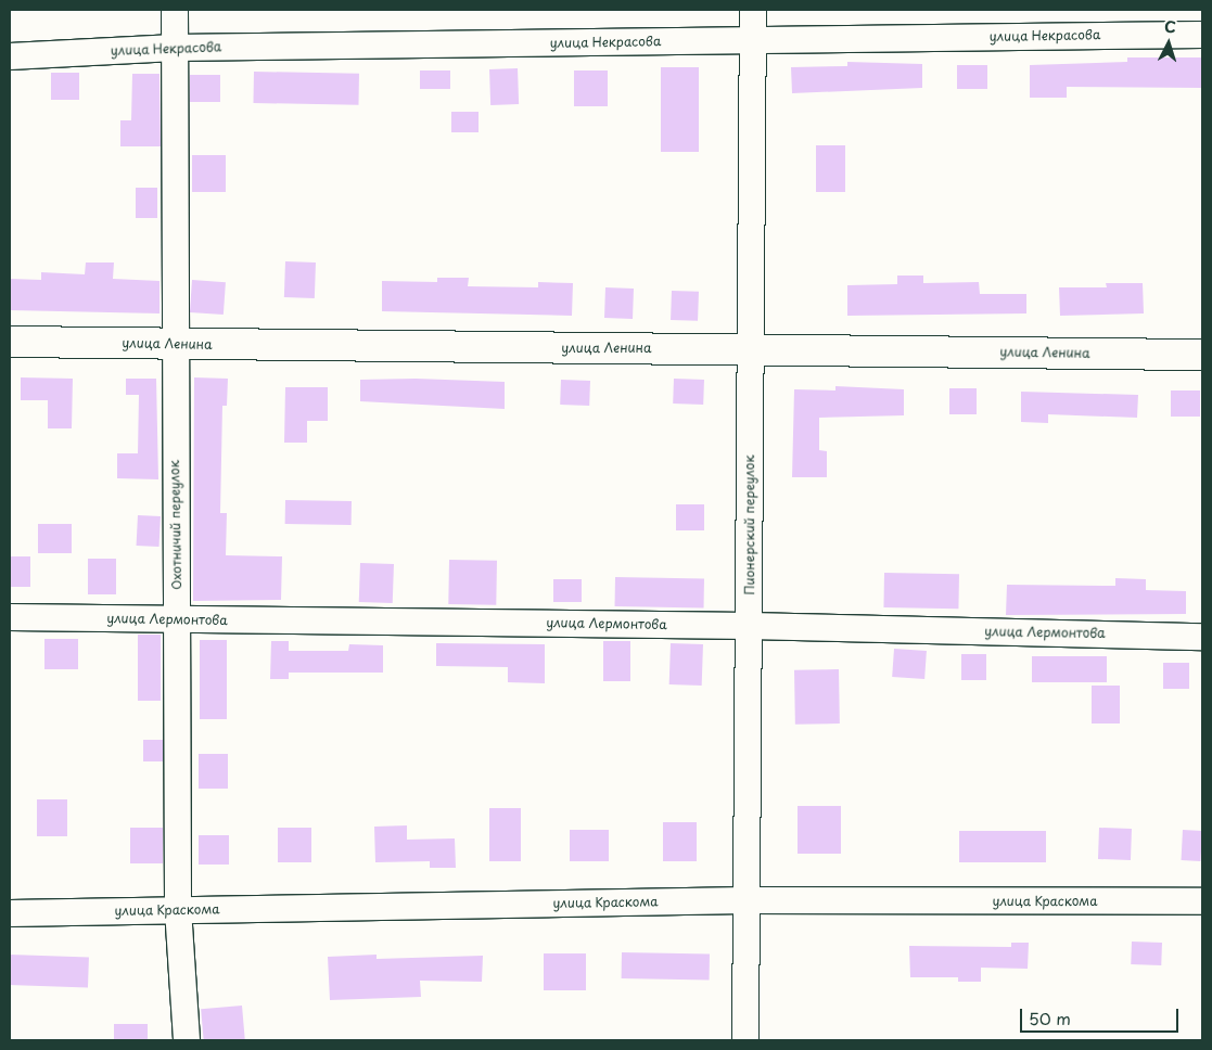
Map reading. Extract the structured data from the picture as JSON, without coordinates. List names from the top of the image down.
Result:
{
  "streets": {
    "main road": ["улица Ленина"],
    "street": [
      "улица Некрасова",
      "Охотничий переулок",
      "Пионерский переулок",
      "улица Лермонтова",
      "улица Краскома"
    ]
  },
  "crossings": [
    ["улица Некрасова", "Охотничий переулок"],
    ["улица Некрасова", "Пионерский переулок"],
    ["улица Ленина", "Охотничий переулок"],
    ["улица Ленина", "Пионерский переулок"],
    ["Охотничий переулок", "улица Лермонтова"],
    ["Охотничий переулок", "улица Краскома"],
    ["Пионерский переулок", "улица Лермонтова"],
    ["Пионерский переулок", "улица Краскома"]
  ],
  "scale_bar": "50 m",
  "north": "top"
}
